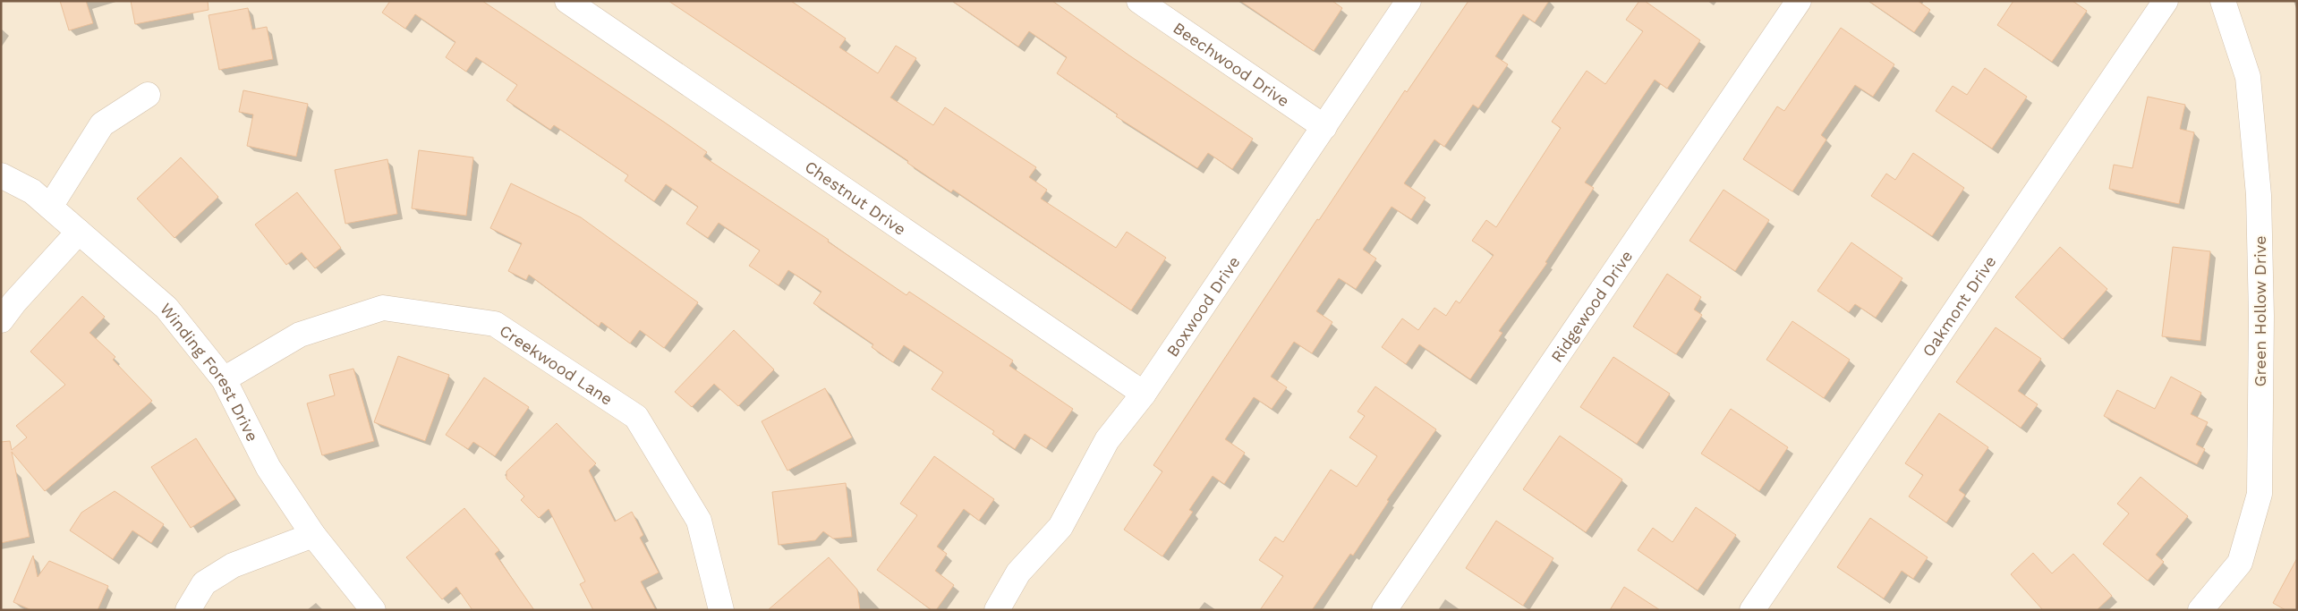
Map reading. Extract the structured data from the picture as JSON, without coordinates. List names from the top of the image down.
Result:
{
  "streets": {
    "street": [
      "Beechwood Drive",
      "Chestnut Drive",
      "Ridgewood Drive",
      "Oakmont Drive",
      "Boxwood Drive",
      "Green Hollow Drive",
      "Creekwood Lane",
      "Winding Forest Drive"
    ]
  },
  "crossings": [
    ["Beechwood Drive", "Boxwood Drive"],
    ["Chestnut Drive", "Boxwood Drive"],
    ["Creekwood Lane", "Winding Forest Drive"]
  ]
}
